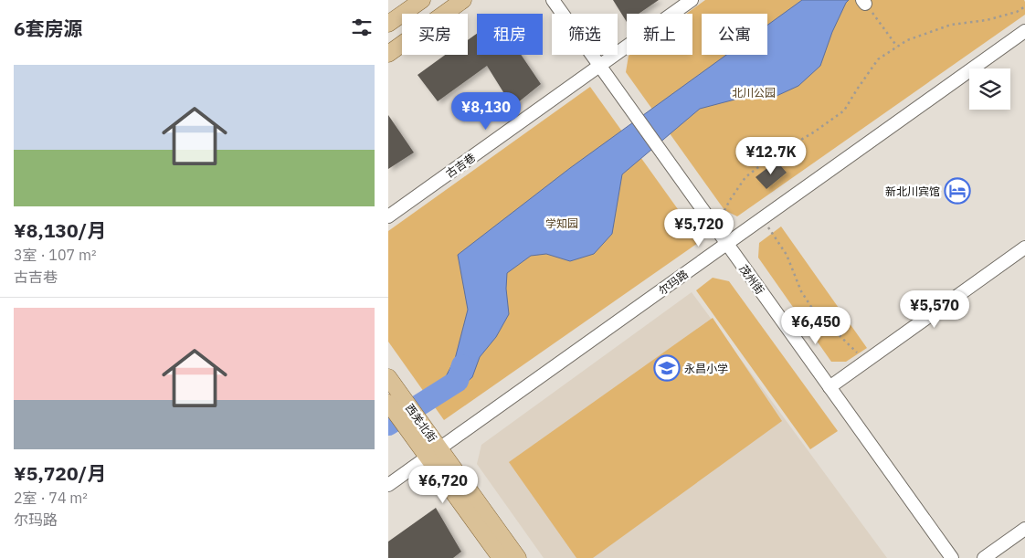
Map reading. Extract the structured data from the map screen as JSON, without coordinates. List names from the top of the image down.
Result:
{
  "streets": {
    "main road": ["西羌北街"],
    "street": ["古吉巷", "茂州街", "尔玛路"]
  },
  "crossings": [
    ["古吉巷", "茂州街"],
    ["茂州街", "尔玛路"],
    ["尔玛路", "西羌北街"]
  ],
  "parks": ["北川公园", "学知园"],
  "places": {
    "hotel": ["新北川宾馆"],
    "school or university": ["永昌小学"]
  },
  "page": {
    "heading": "6套房源",
    "chip": [
      "买房",
      "租房",
      "筛选",
      "新上",
      "公寓"
    ],
    "list": [
      {
        "name": "¥8,130/月",
        "note": "3室 · 107 m² · 古吉巷"
      },
      {
        "name": "¥5,720/月",
        "note": "2室 · 74 m² · 尔玛路"
      }
    ],
    "price": [
      "¥8,130",
      "¥12.7K",
      "¥5,720",
      "¥5,570",
      "¥6,450",
      "¥6,720"
    ]
  }
}
